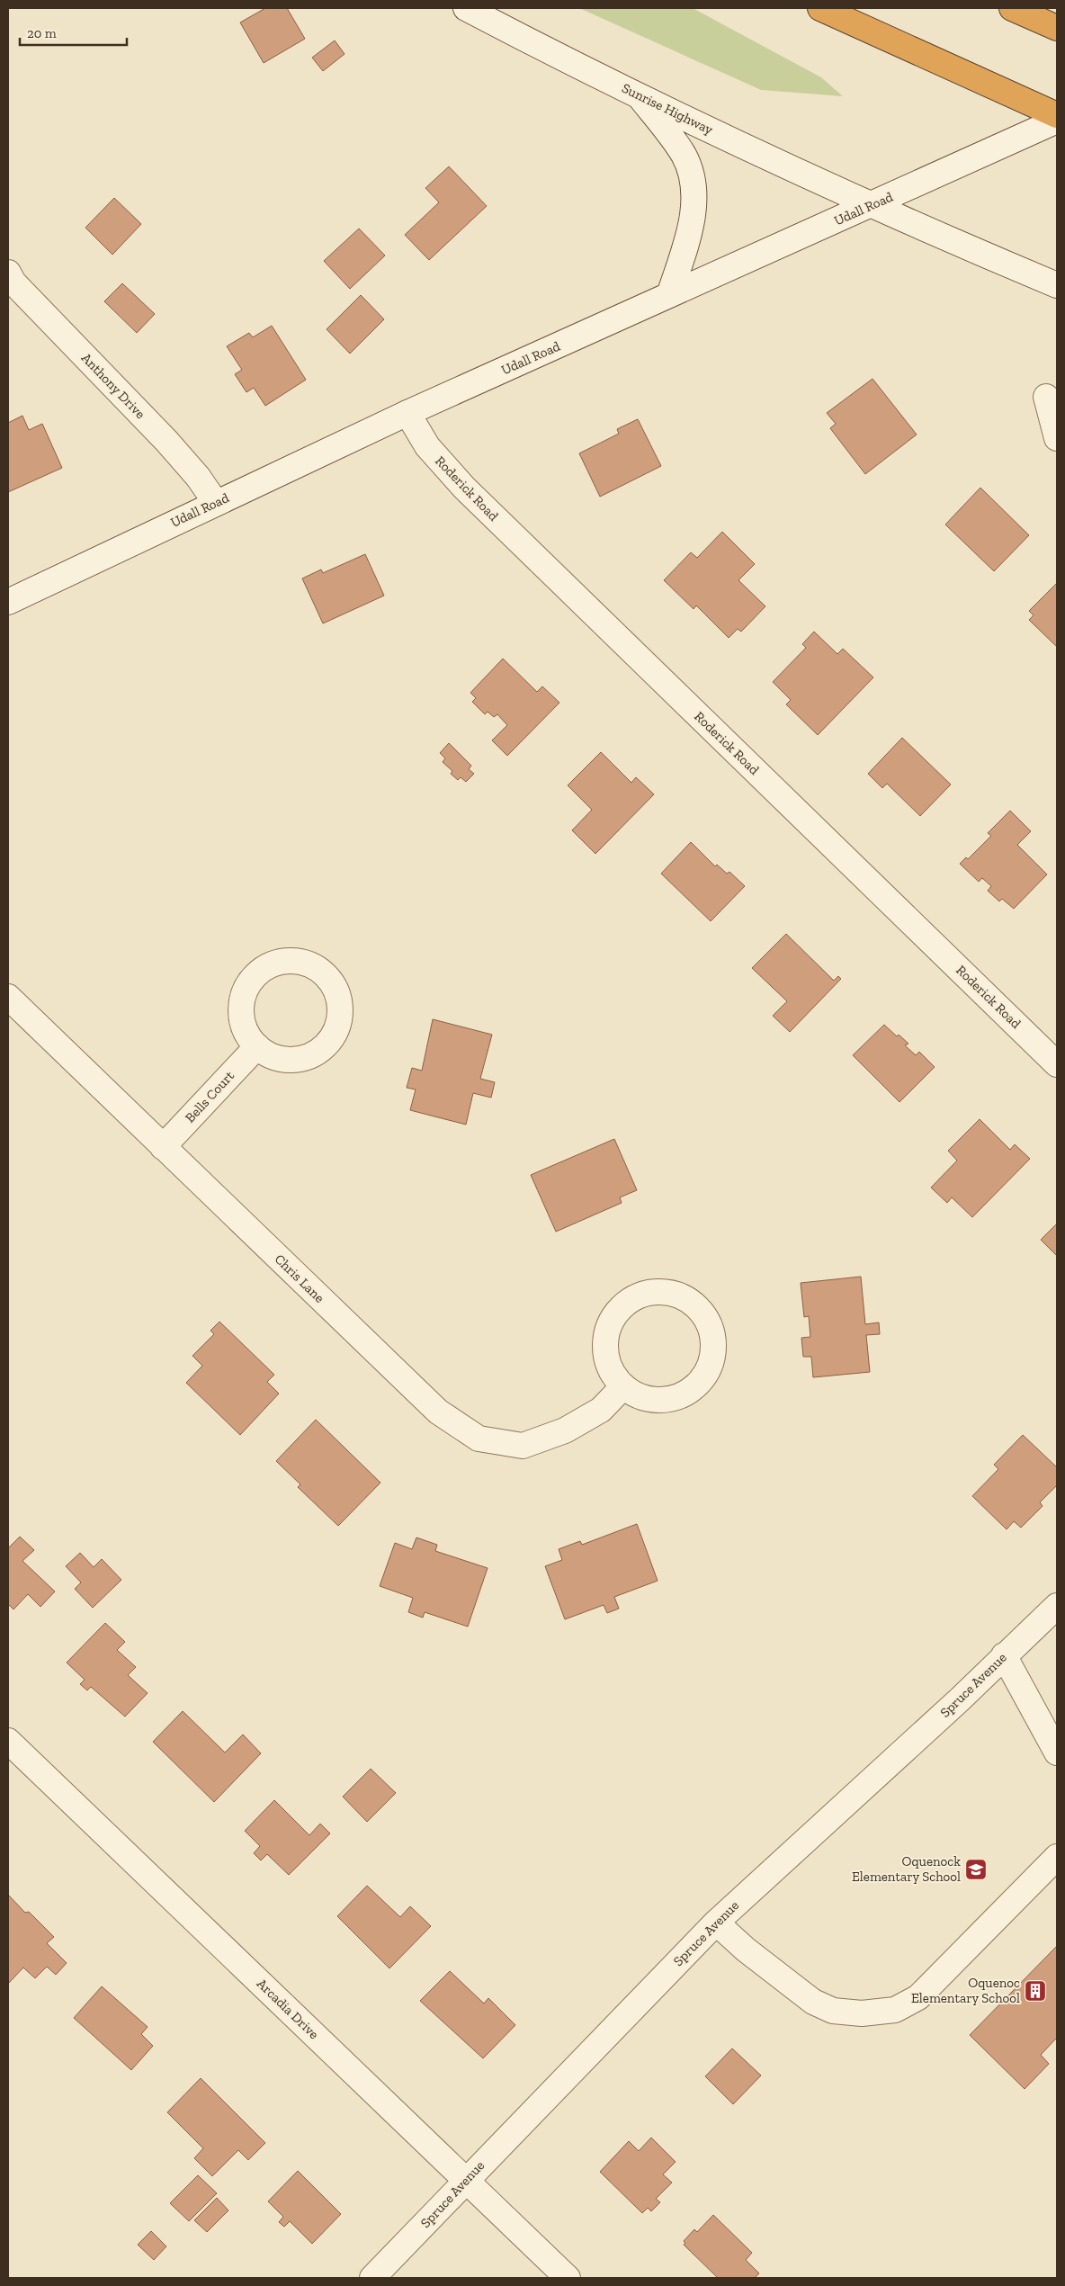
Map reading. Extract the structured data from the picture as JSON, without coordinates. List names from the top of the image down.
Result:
{
  "streets": {
    "street": [
      "Sunrise Highway",
      "Udall Road",
      "Anthony Drive",
      "Roderick Road",
      "Bells Court",
      "Chris Lane",
      "Spruce Avenue",
      "Arcadia Drive"
    ]
  },
  "crossings": [
    ["Sunrise Highway", "Udall Road"],
    ["Udall Road", "Anthony Drive"],
    ["Udall Road", "Roderick Road"],
    ["Bells Court", "Chris Lane"],
    ["Spruce Avenue", "Arcadia Drive"]
  ],
  "places": {
    "school or university": ["Oquenock Elementary School"],
    "building": ["Oquenoc Elementary School"]
  },
  "scale_bar": "20 m"
}
